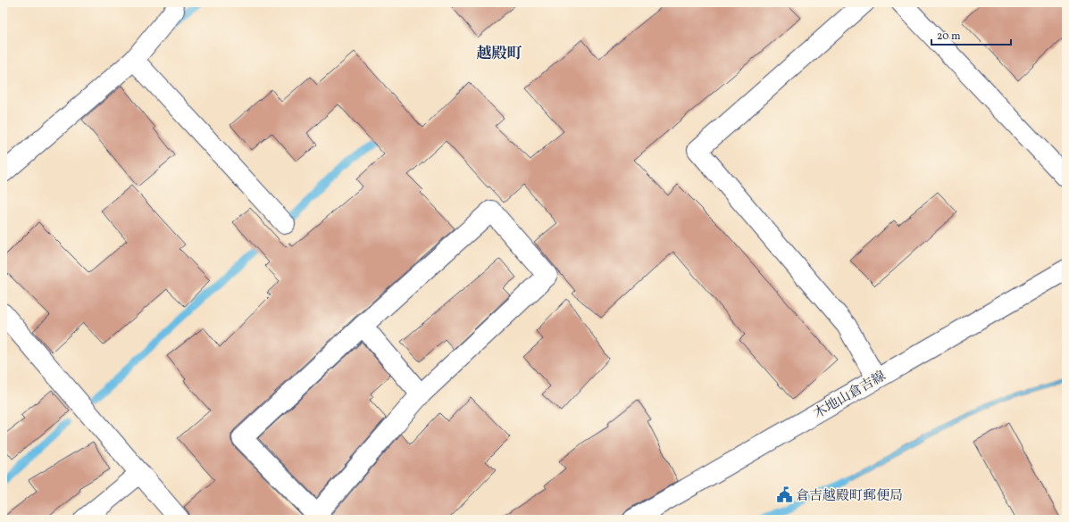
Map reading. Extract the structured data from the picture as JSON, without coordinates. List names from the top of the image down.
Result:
{
  "streets": {
    "street": ["木地山倉吉線"]
  },
  "districts": ["越殿町"],
  "places": {
    "public building": ["倉吉越殿町郵便局"]
  },
  "scale_bar": "20 m"
}
